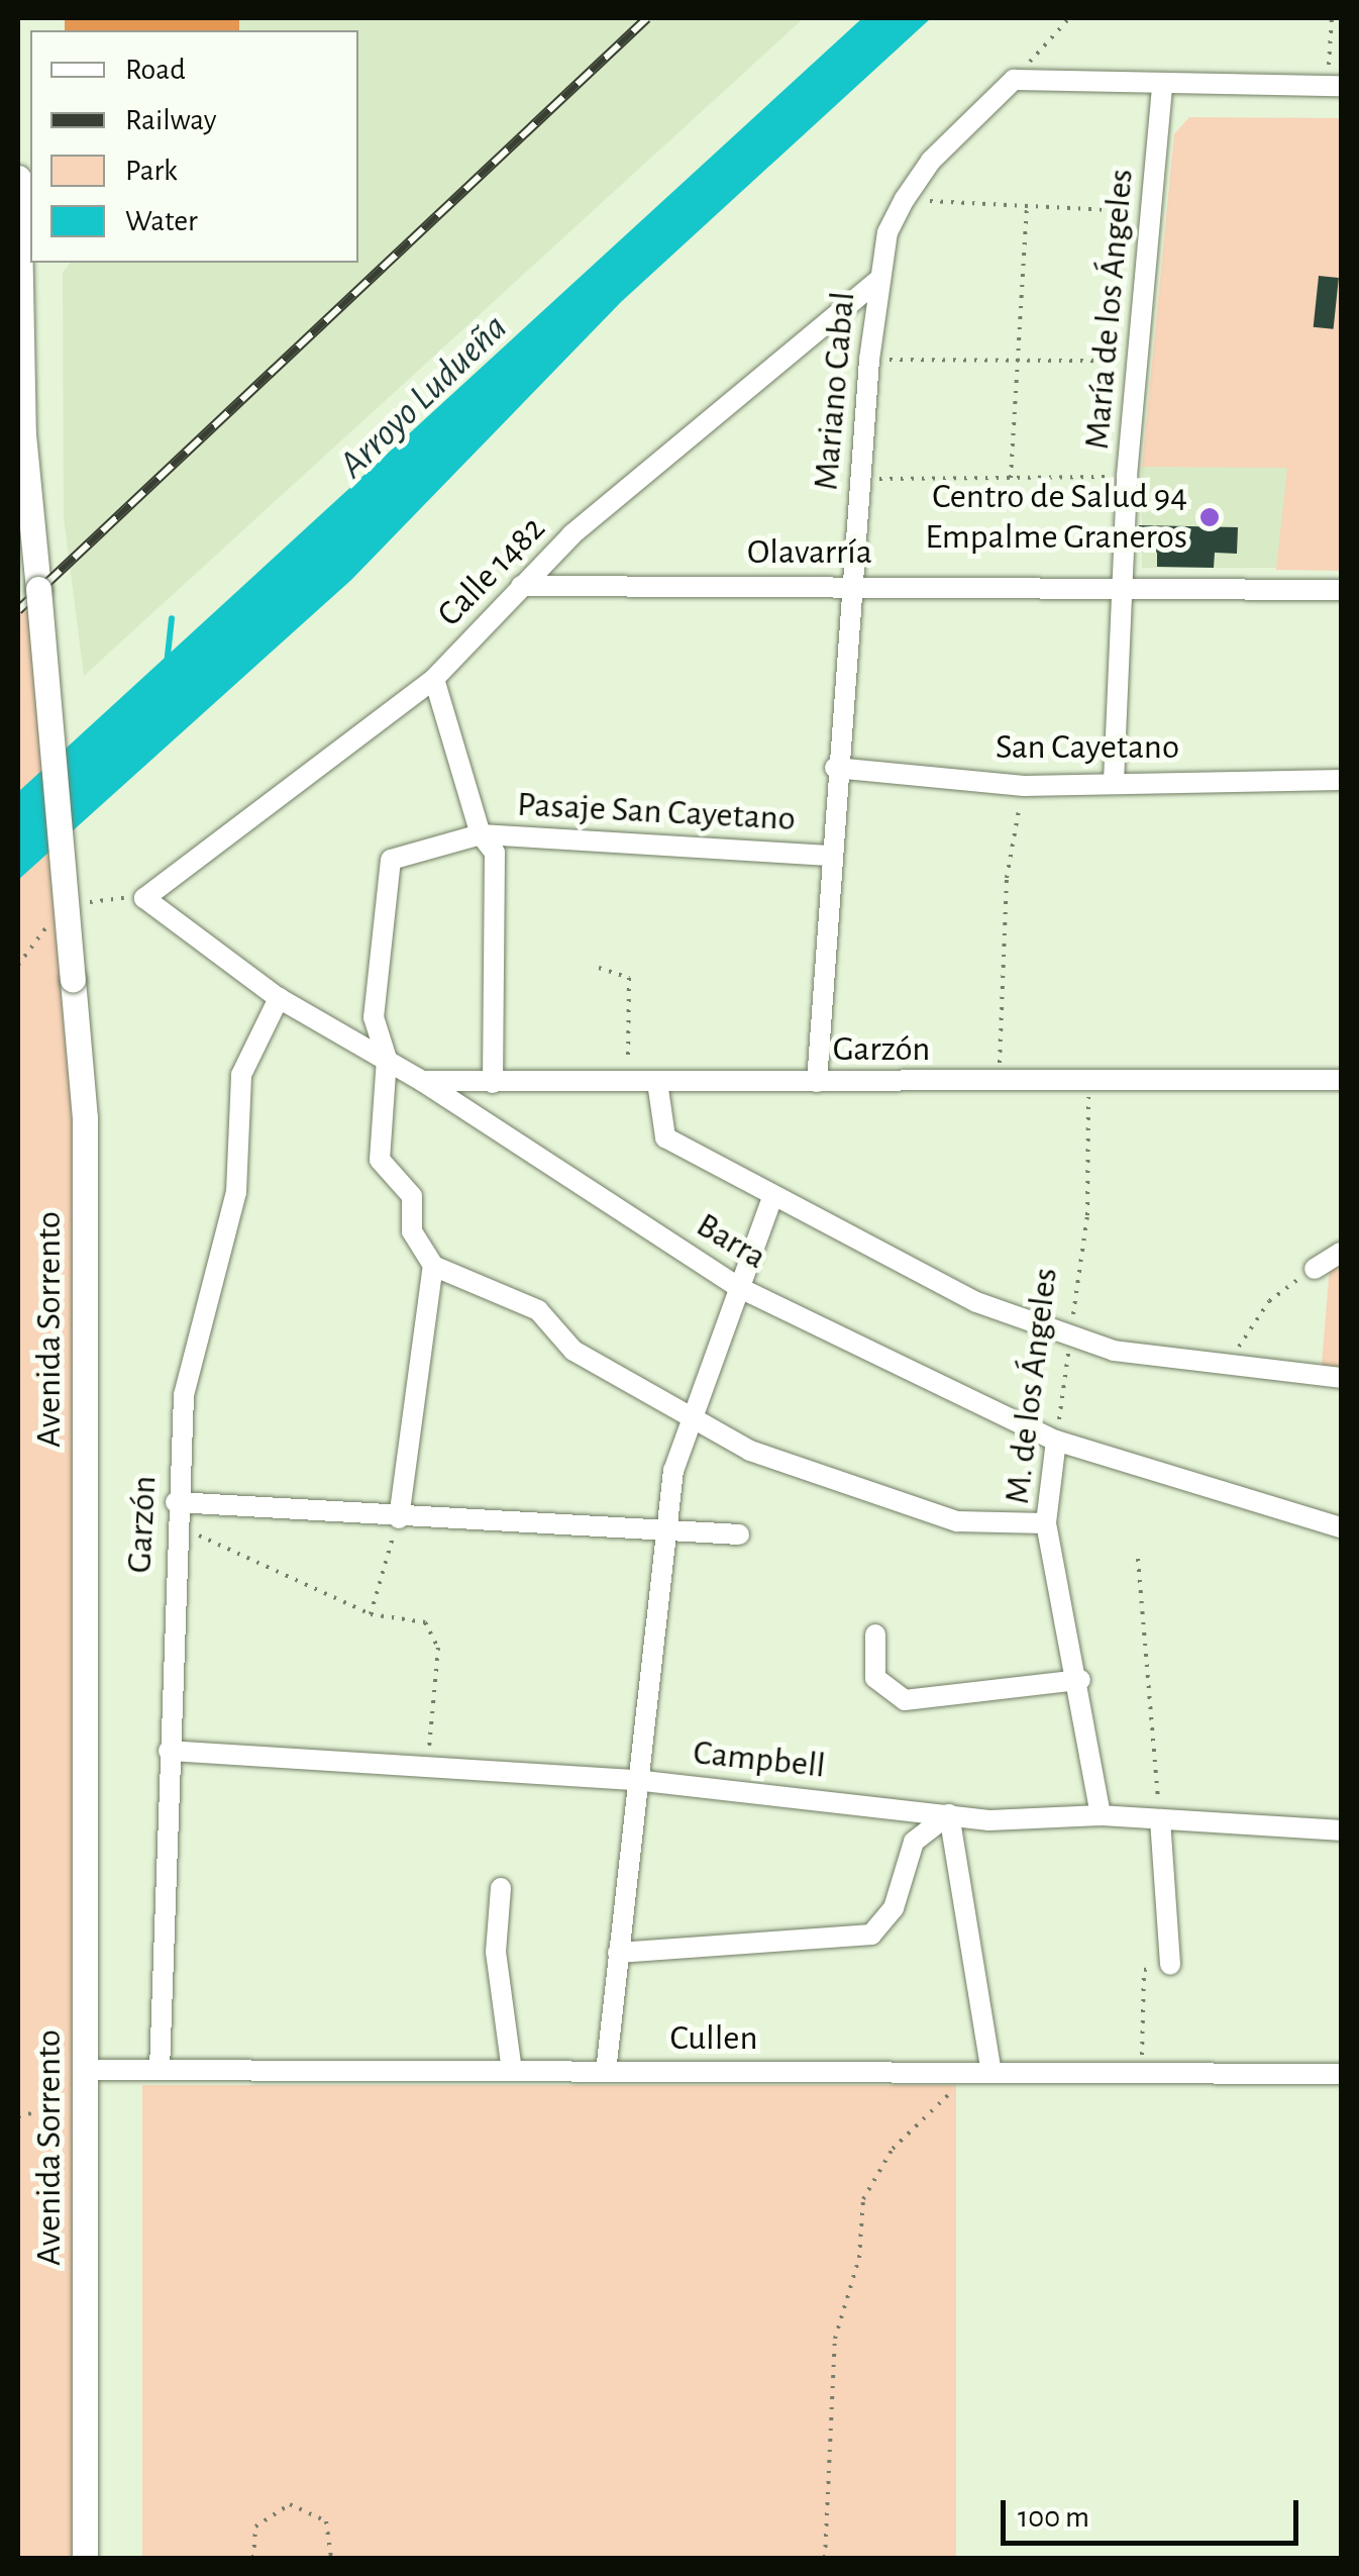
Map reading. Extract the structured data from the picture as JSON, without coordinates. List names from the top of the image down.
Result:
{
  "streets": {
    "main road": ["Avenida Sorrento"],
    "street": [
      "María de los Ángeles",
      "Mariano Cabal",
      "Olavarría",
      "Calle 1482",
      "San Cayetano",
      "Pasaje San Cayetano",
      "Garzón",
      "Barra",
      "M. de los Ángeles",
      "Campbell",
      "Cullen"
    ]
  },
  "crossings": [
    ["María de los Ángeles", "Olavarría"],
    ["María de los Ángeles", "San Cayetano"],
    ["Mariano Cabal", "Olavarría"],
    ["Mariano Cabal", "Calle 1482"],
    ["Mariano Cabal", "San Cayetano"],
    ["Mariano Cabal", "Pasaje San Cayetano"],
    ["Mariano Cabal", "Garzón"],
    ["Olavarría", "Calle 1482"],
    ["Calle 1482", "Pasaje San Cayetano"],
    ["Calle 1482", "Barra"],
    ["Pasaje San Cayetano", "Garzón"],
    ["Garzón", "Barra"],
    ["Garzón", "M. de los Ángeles"],
    ["Garzón", "Campbell"],
    ["Garzón", "Cullen"],
    ["Barra", "M. de los Ángeles"],
    ["Avenida Sorrento", "Cullen"],
    ["M. de los Ángeles", "Campbell"]
  ],
  "water": ["Arroyo Ludueña"],
  "places": ["Centro de Salud 94 Empalme Graneros"],
  "legend": [
    "Road",
    "Railway",
    "Park",
    "Water"
  ],
  "scale_bar": "100 m"
}
